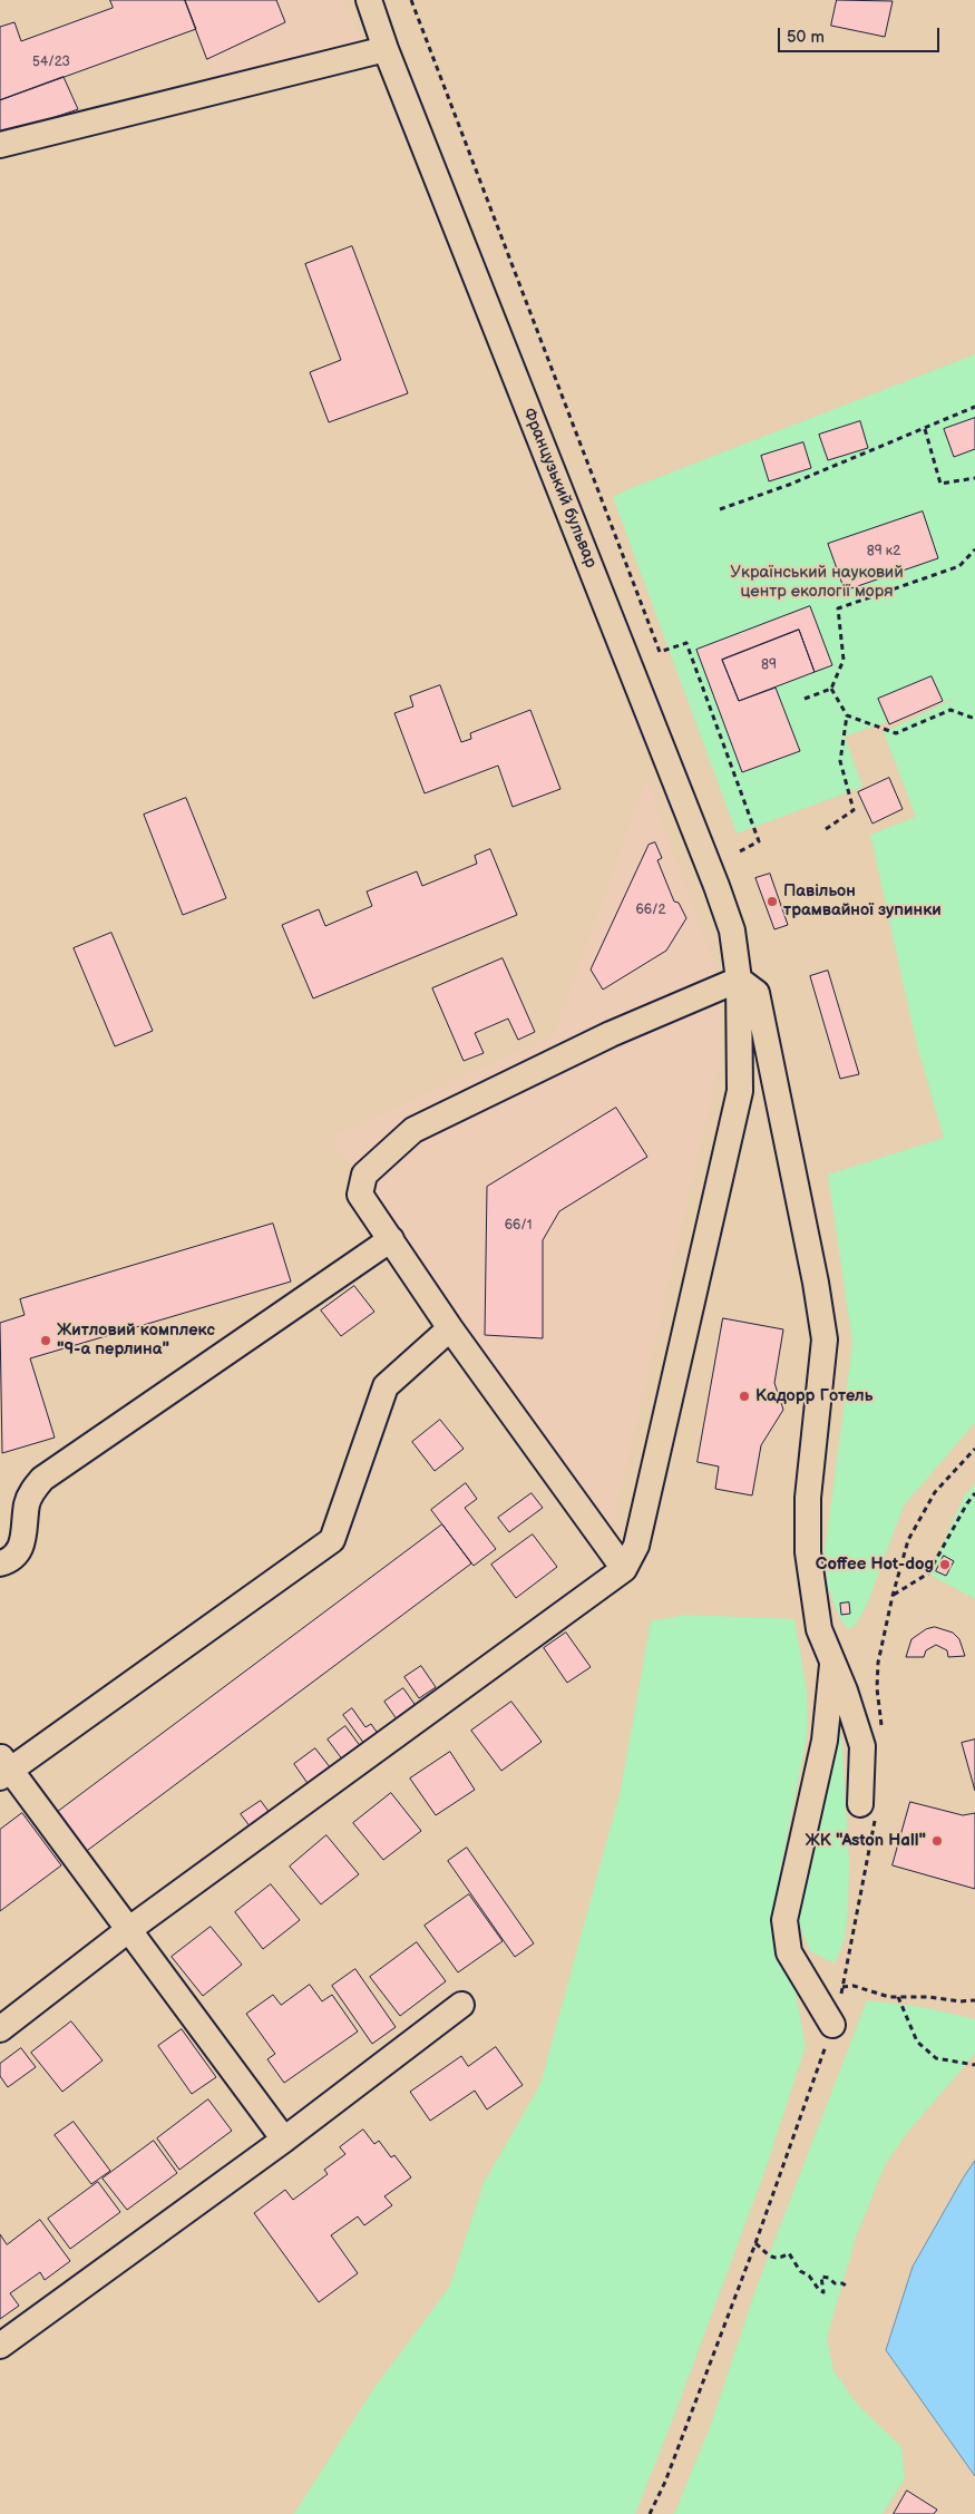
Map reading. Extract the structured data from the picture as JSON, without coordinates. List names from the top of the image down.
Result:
{
  "streets": {
    "street": ["Французький бульвар"]
  },
  "parks": ["Український науковий центр екології моря"],
  "places": [
    "Павільон трамвайної зупинки",
    "Житловий комплекс \"9-а перлина\"",
    "Кадорр Готель",
    "Coffee Hot-dog",
    "ЖК \"Aston Hall\""
  ],
  "house_numbers": [
    "54/23",
    "89 к2",
    "89",
    "66/2",
    "66/1"
  ],
  "scale_bar": "50 m"
}
